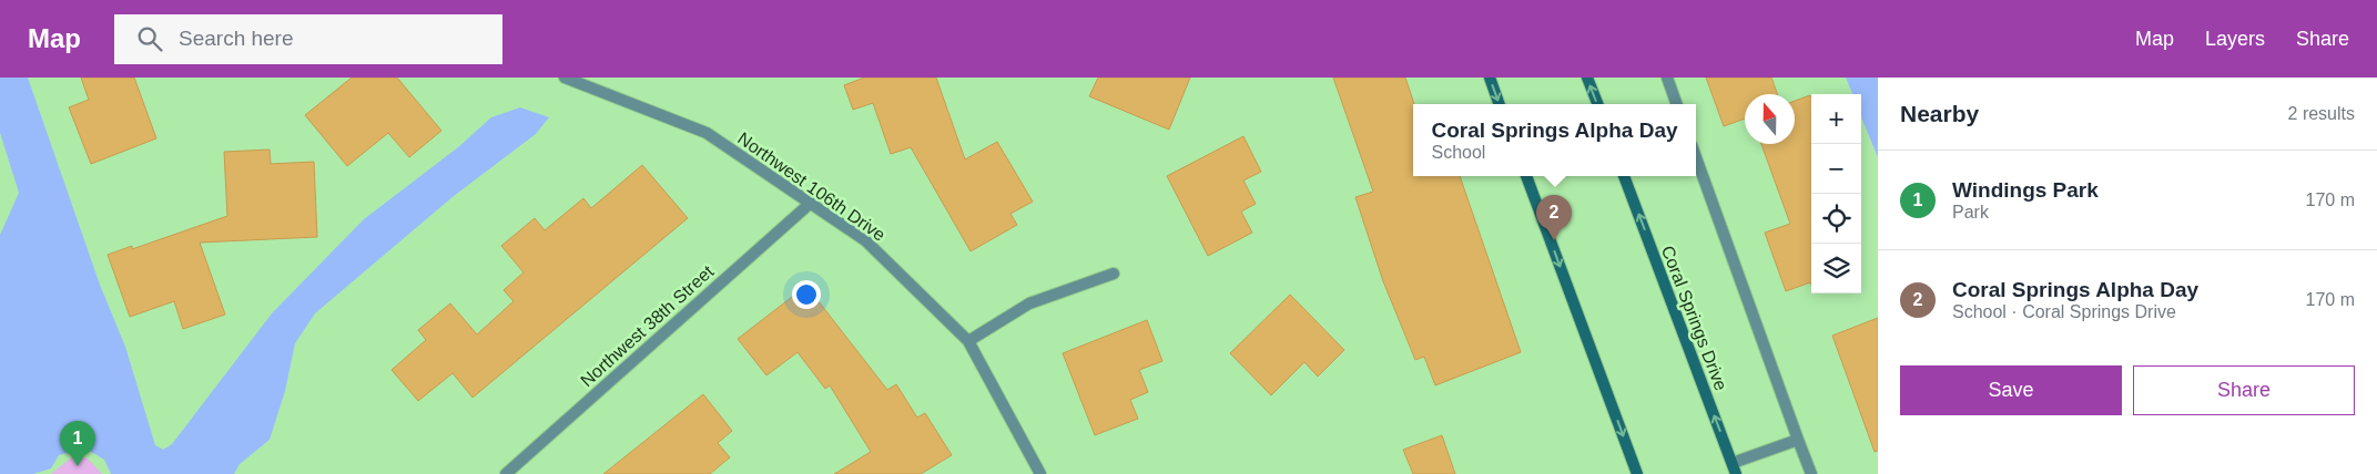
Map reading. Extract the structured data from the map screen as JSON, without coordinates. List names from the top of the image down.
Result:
{
  "streets": {
    "main road": ["Coral Springs Drive"],
    "street": ["Northwest 106th Drive", "Northwest 38th Street"]
  },
  "crossings": [
    ["Northwest 106th Drive", "Northwest 38th Street"]
  ],
  "north": "top",
  "page": {
    "header": "Map",
    "search": "Search here",
    "nav": ["Map", "Layers", "Share"],
    "heading": ["Nearby", "2 results"],
    "map_buttons": ["+", "−"],
    "popup": ["Coral Springs Alpha Day", "School"],
    "list": [
      {
        "mark": "1",
        "name": "Windings Park",
        "note": "Park",
        "value": "170 m"
      },
      {
        "mark": "2",
        "name": "Coral Springs Alpha Day",
        "note": "School · Coral Springs Drive",
        "value": "170 m"
      }
    ],
    "pins": ["2", "1"],
    "buttons": ["Save", "Share"]
  }
}
